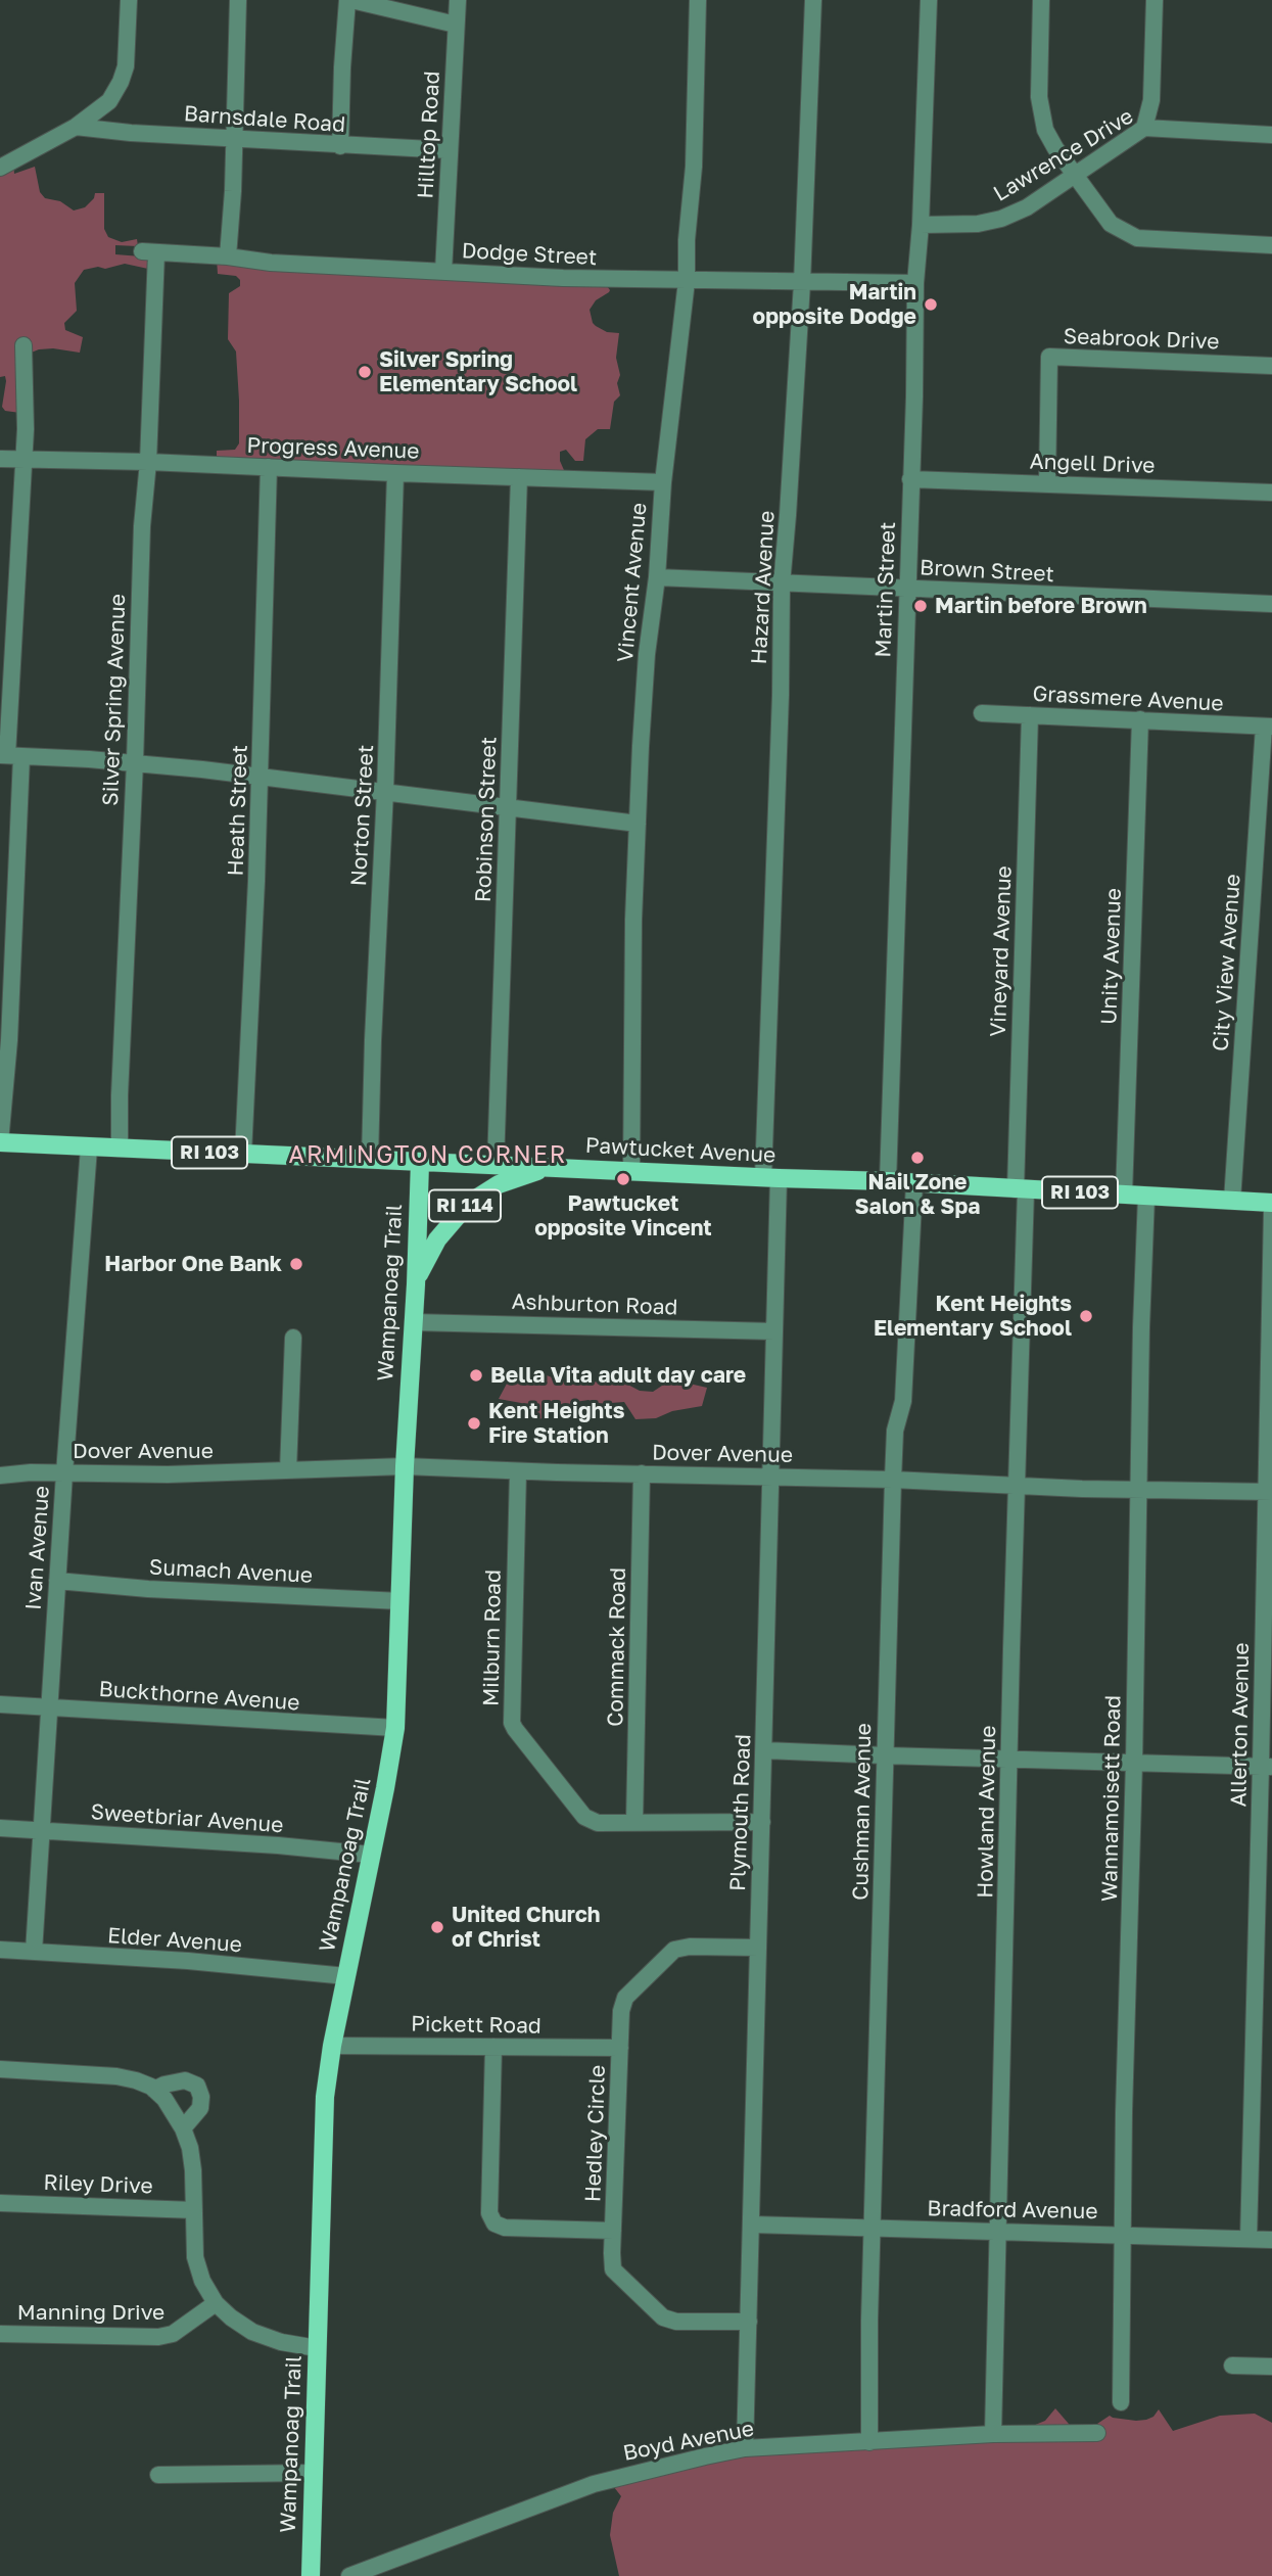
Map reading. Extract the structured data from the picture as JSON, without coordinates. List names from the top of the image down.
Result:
{
  "streets": {
    "main road": [
      "Pawtucket Avenue",
      "RI 103",
      "RI 114",
      "Wampanoag Trail"
    ],
    "street": [
      "Barnsdale Road",
      "Hilltop Road",
      "Lawrence Drive",
      "Dodge Street",
      "Seabrook Drive",
      "Progress Avenue",
      "Angell Drive",
      "Brown Street",
      "Vincent Avenue",
      "Hazard Avenue",
      "Martin Street",
      "Grassmere Avenue",
      "Silver Spring Avenue",
      "Heath Street",
      "Norton Street",
      "Robinson Street",
      "Vineyard Avenue",
      "Unity Avenue",
      "City View Avenue",
      "Ashburton Road",
      "Dover Avenue",
      "Ivan Avenue",
      "Sumach Avenue",
      "Milburn Road",
      "Commack Road",
      "Buckthorne Avenue",
      "Allerton Avenue",
      "Wannamoisett Road",
      "Cushman Avenue",
      "Howland Avenue",
      "Plymouth Road",
      "Sweetbriar Avenue",
      "Elder Avenue",
      "Pickett Road",
      "Hedley Circle",
      "Riley Drive",
      "Bradford Avenue",
      "Manning Drive",
      "Boyd Avenue"
    ]
  },
  "crossings": [
    ["Barnsdale Road", "Hilltop Road"],
    ["Hilltop Road", "Dodge Street"],
    ["Lawrence Drive", "Martin Street"],
    ["Dodge Street", "Vincent Avenue"],
    ["Dodge Street", "Hazard Avenue"],
    ["Dodge Street", "Martin Street"],
    ["Dodge Street", "Silver Spring Avenue"],
    ["Seabrook Drive", "Angell Drive"],
    ["Progress Avenue", "Vincent Avenue"],
    ["Progress Avenue", "Silver Spring Avenue"],
    ["Progress Avenue", "Heath Street"],
    ["Progress Avenue", "Norton Street"],
    ["Progress Avenue", "Robinson Street"],
    ["Angell Drive", "Martin Street"],
    ["Brown Street", "Vincent Avenue"],
    ["Brown Street", "Hazard Avenue"],
    ["Brown Street", "Martin Street"],
    ["Vincent Avenue", "Pawtucket Avenue"],
    ["Hazard Avenue", "Pawtucket Avenue"],
    ["Hazard Avenue", "Plymouth Road"],
    ["Martin Street", "Pawtucket Avenue"],
    ["Grassmere Avenue", "Vineyard Avenue"],
    ["Grassmere Avenue", "Unity Avenue"],
    ["Grassmere Avenue", "City View Avenue"],
    ["Silver Spring Avenue", "Pawtucket Avenue"],
    ["Heath Street", "Pawtucket Avenue"],
    ["Norton Street", "Pawtucket Avenue"],
    ["Robinson Street", "Pawtucket Avenue"],
    ["Vineyard Avenue", "Pawtucket Avenue"],
    ["Vineyard Avenue", "Howland Avenue"],
    ["Unity Avenue", "Pawtucket Avenue"],
    ["City View Avenue", "Pawtucket Avenue"],
    ["Pawtucket Avenue", "RI 114"],
    ["Pawtucket Avenue", "Wampanoag Trail"],
    ["Pawtucket Avenue", "Ivan Avenue"],
    ["Pawtucket Avenue", "Wannamoisett Road"],
    ["Pawtucket Avenue", "Cushman Avenue"],
    ["Pawtucket Avenue", "Howland Avenue"],
    ["Pawtucket Avenue", "Plymouth Road"],
    ["RI 114", "Wampanoag Trail"],
    ["Wampanoag Trail", "Ashburton Road"],
    ["Wampanoag Trail", "Dover Avenue"],
    ["Wampanoag Trail", "Sumach Avenue"],
    ["Wampanoag Trail", "Buckthorne Avenue"],
    ["Wampanoag Trail", "Sweetbriar Avenue"],
    ["Wampanoag Trail", "Elder Avenue"],
    ["Wampanoag Trail", "Pickett Road"],
    ["Ashburton Road", "Plymouth Road"],
    ["Dover Avenue", "Ivan Avenue"],
    ["Dover Avenue", "Milburn Road"],
    ["Dover Avenue", "Commack Road"],
    ["Dover Avenue", "Allerton Avenue"],
    ["Dover Avenue", "Wannamoisett Road"],
    ["Dover Avenue", "Cushman Avenue"],
    ["Dover Avenue", "Howland Avenue"],
    ["Dover Avenue", "Plymouth Road"],
    ["Ivan Avenue", "Sumach Avenue"],
    ["Ivan Avenue", "Buckthorne Avenue"],
    ["Ivan Avenue", "Sweetbriar Avenue"],
    ["Ivan Avenue", "Elder Avenue"],
    ["Milburn Road", "Commack Road"],
    ["Milburn Road", "Plymouth Road"],
    ["Allerton Avenue", "Bradford Avenue"],
    ["Wannamoisett Road", "Bradford Avenue"],
    ["Cushman Avenue", "Bradford Avenue"],
    ["Cushman Avenue", "Boyd Avenue"],
    ["Howland Avenue", "Bradford Avenue"],
    ["Howland Avenue", "Boyd Avenue"],
    ["Plymouth Road", "Hedley Circle"],
    ["Plymouth Road", "Bradford Avenue"],
    ["Plymouth Road", "Boyd Avenue"],
    ["Pickett Road", "Hedley Circle"]
  ],
  "districts": ["ARMINGTON CORNER"],
  "places": [
    "Martin opposite Dodge",
    "Silver Spring Elementary School",
    "Martin before Brown",
    "Nail Zone Salon & Spa",
    "Pawtucket opposite Vincent",
    "Harbor One Bank",
    "Kent Heights Elementary School",
    "Bella Vita adult day care",
    "Kent Heights Fire Station",
    "United Church of Christ"
  ]
}
